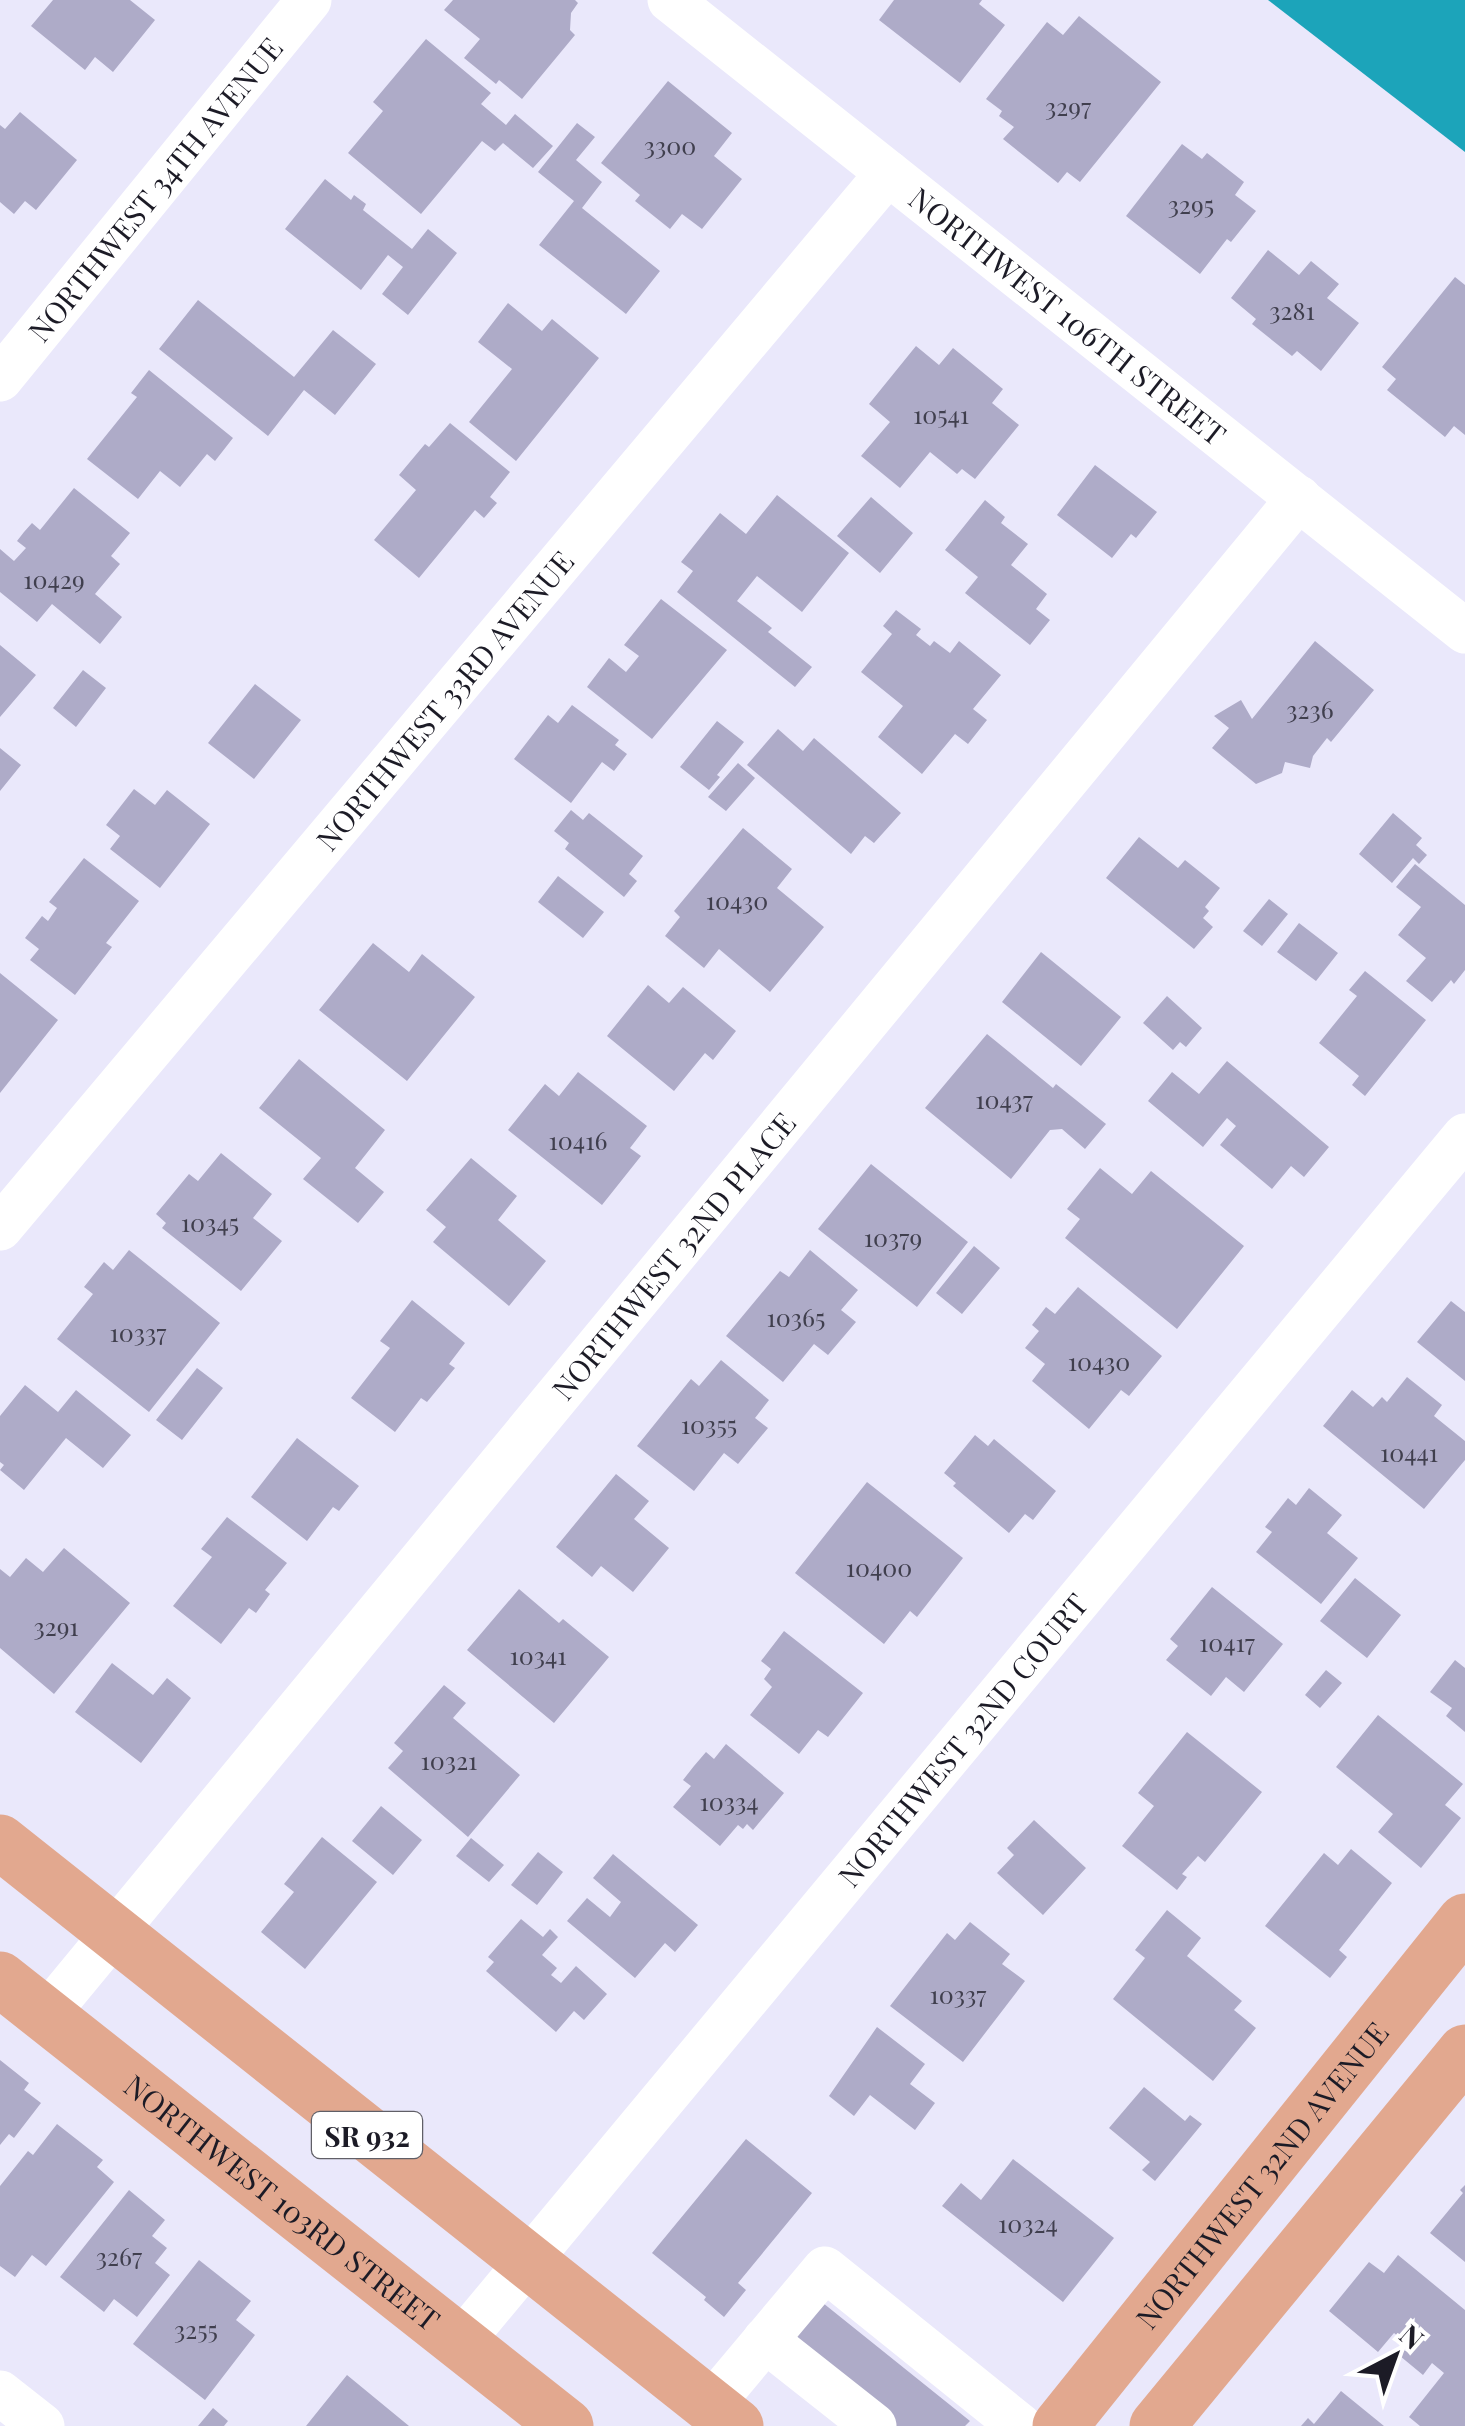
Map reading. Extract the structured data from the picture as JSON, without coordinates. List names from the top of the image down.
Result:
{
  "streets": {
    "main road": ["SR 932", "NORTHWEST 32ND AVENUE", "NORTHWEST 103RD STREET"],
    "street": [
      "NORTHWEST 34TH AVENUE",
      "NORTHWEST 106TH STREET",
      "NORTHWEST 33RD AVENUE",
      "NORTHWEST 32ND PLACE",
      "NORTHWEST 32ND COURT"
    ]
  },
  "crossings": [
    ["NORTHWEST 106TH STREET", "NORTHWEST 33RD AVENUE"],
    ["NORTHWEST 106TH STREET", "NORTHWEST 32ND PLACE"],
    ["NORTHWEST 32ND PLACE", "SR 932"],
    ["NORTHWEST 32ND PLACE", "NORTHWEST 103RD STREET"],
    ["NORTHWEST 32ND COURT", "SR 932"],
    ["NORTHWEST 32ND COURT", "NORTHWEST 103RD STREET"]
  ],
  "house_numbers": [
    "3297",
    "3300",
    "3295",
    "3281",
    "10541",
    "10429",
    "3236",
    "10430",
    "10437",
    "10416",
    "10345",
    "10379",
    "10365",
    "10337",
    "10430",
    "10355",
    "10441",
    "10400",
    "3291",
    "10417",
    "10341",
    "10321",
    "10334",
    "10337",
    "10324",
    "3267",
    "3255"
  ],
  "north": "top right"
}
